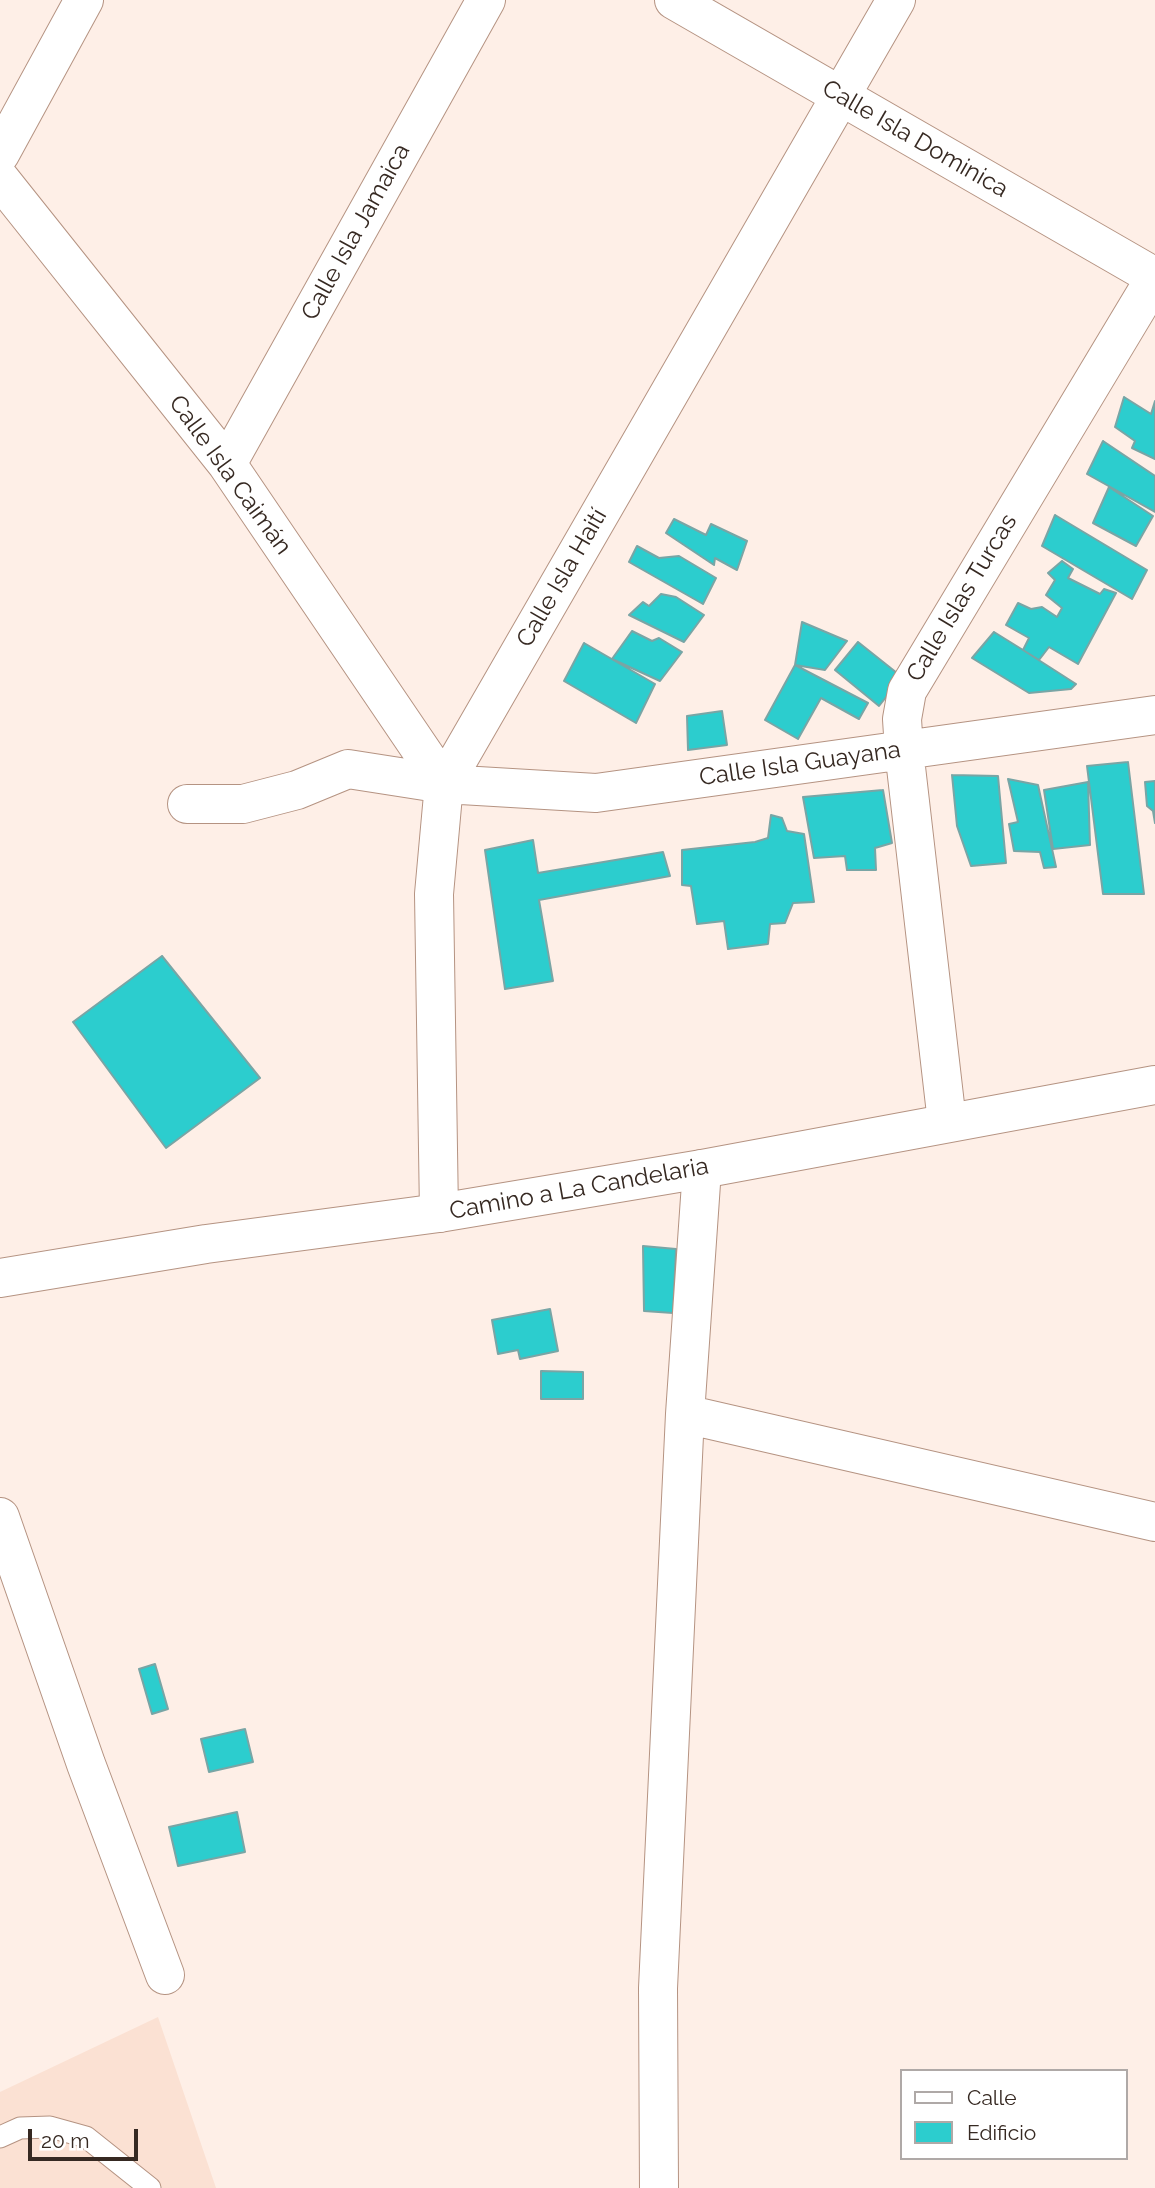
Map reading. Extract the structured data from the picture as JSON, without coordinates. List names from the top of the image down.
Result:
{
  "streets": {
    "street": [
      "Calle Isla Dominica",
      "Calle Isla Jamaica",
      "Calle Isla Caimán",
      "Calle Isla Haití",
      "Calle Islas Turcas",
      "Calle Isla Guayana",
      "Camino a La Candelaria"
    ]
  },
  "crossings": [
    ["Calle Isla Dominica", "Calle Isla Haití"],
    ["Calle Isla Dominica", "Calle Islas Turcas"],
    ["Calle Isla Jamaica", "Calle Isla Caimán"],
    ["Calle Isla Caimán", "Calle Isla Haití"],
    ["Calle Isla Caimán", "Calle Isla Guayana"],
    ["Calle Isla Haití", "Calle Isla Guayana"],
    ["Calle Isla Haití", "Camino a La Candelaria"],
    ["Calle Islas Turcas", "Calle Isla Guayana"],
    ["Calle Islas Turcas", "Camino a La Candelaria"]
  ],
  "legend": ["Calle", "Edificio"],
  "scale_bar": "20 m"
}
